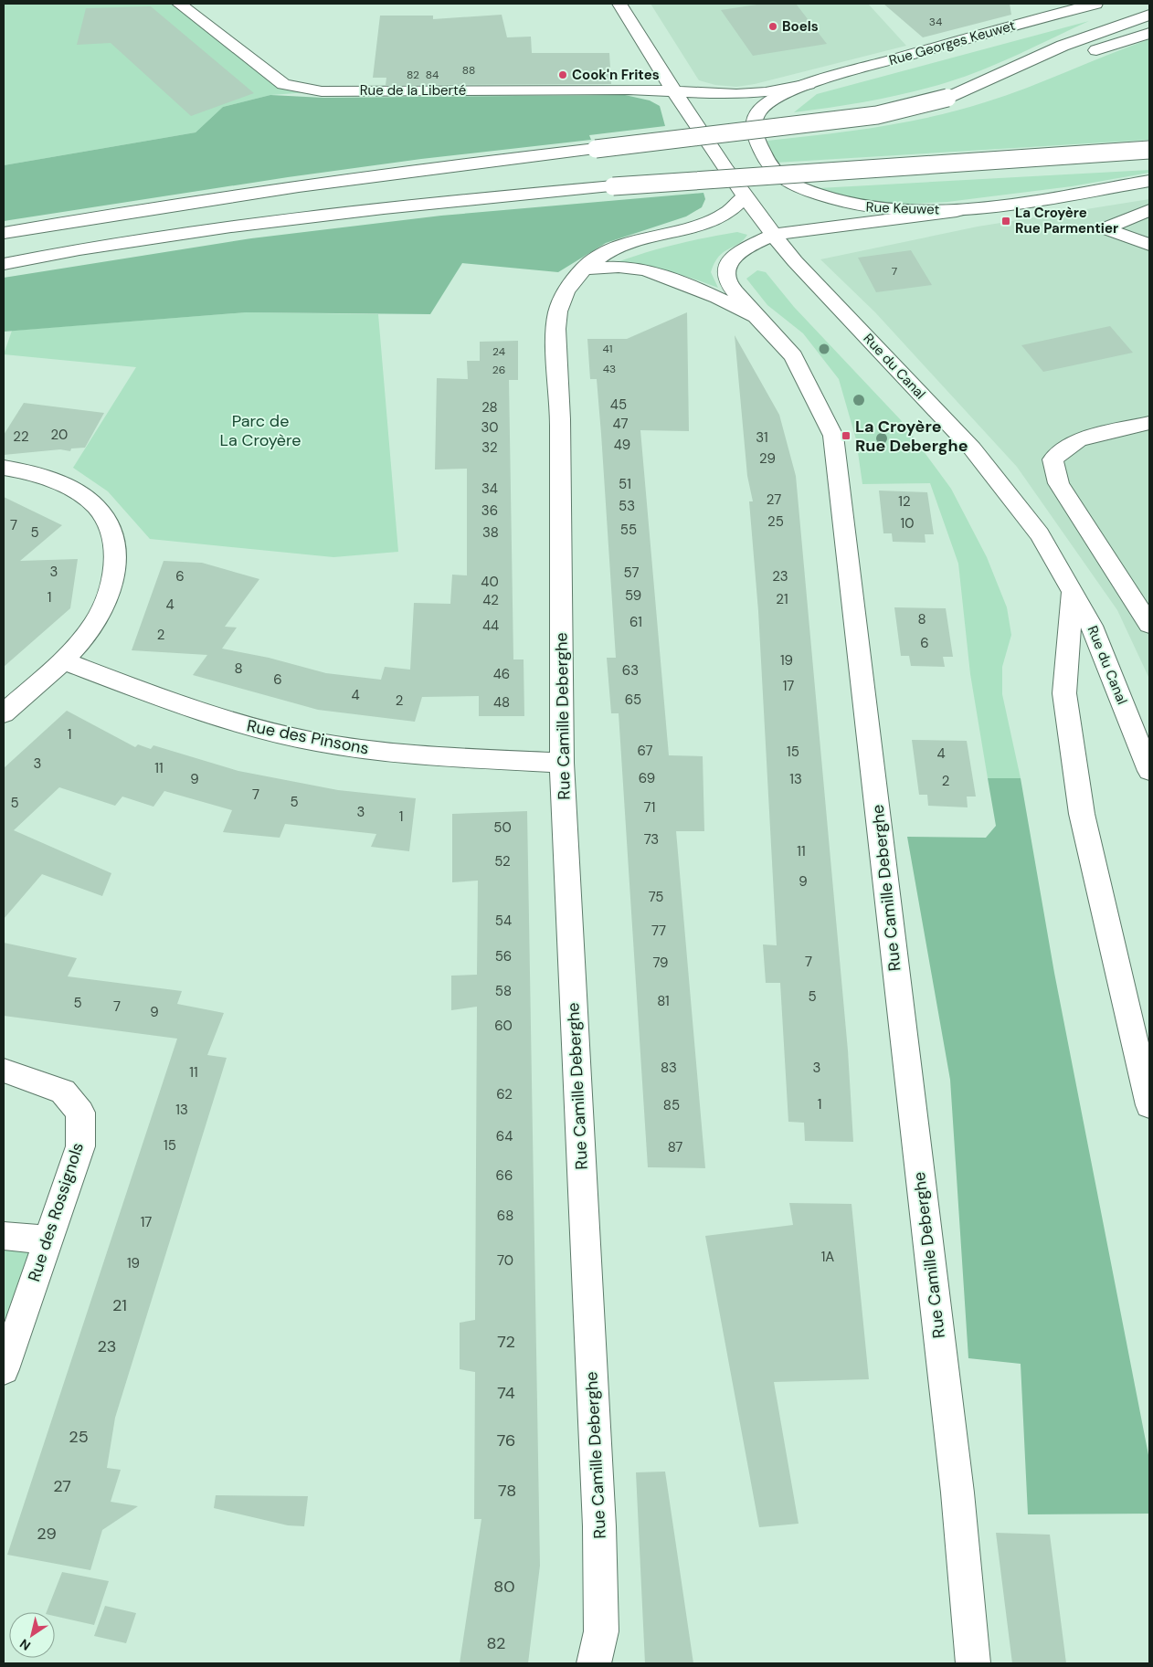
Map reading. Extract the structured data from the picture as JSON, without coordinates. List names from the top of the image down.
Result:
{
  "streets": {
    "main road": [
      "Rue Georges Keuwet",
      "Rue de la Liberté",
      "Rue Keuwet",
      "Rue du Canal",
      "Rue Camille Deberghe",
      "Rue des Pinsons",
      "Rue des Rossignols"
    ]
  },
  "crossings": [
    ["Rue Georges Keuwet", "Rue de la Liberté"],
    ["Rue Georges Keuwet", "Rue Keuwet"],
    ["Rue de la Liberté", "Rue Keuwet"],
    ["Rue de la Liberté", "Rue du Canal"],
    ["Rue du Canal", "Rue Camille Deberghe"],
    ["Rue Camille Deberghe", "Rue des Pinsons"]
  ],
  "parks": ["Parc de La Croyère"],
  "places": {
    "other": ["Boels", "Cook'n Frites"],
    "transit": ["La Croyère Rue Parmentier", "La Croyère Rue Deberghe"]
  },
  "house_numbers": [
    "34",
    "88",
    "82",
    "84",
    "7",
    "41",
    "24",
    "43",
    "26",
    "45",
    "28",
    "47",
    "30",
    "20",
    "22",
    "31",
    "49",
    "32",
    "29",
    "51",
    "34",
    "27",
    "12",
    "53",
    "36",
    "25",
    "10",
    "7",
    "55",
    "5",
    "38",
    "3",
    "57",
    "6",
    "23",
    "40",
    "59",
    "1",
    "21",
    "42",
    "4",
    "8",
    "61",
    "44",
    "2",
    "6",
    "19",
    "8",
    "63",
    "46",
    "6",
    "17",
    "4",
    "65",
    "2",
    "48",
    "1",
    "67",
    "15",
    "4",
    "3",
    "11",
    "69",
    "9",
    "13",
    "2",
    "7",
    "5",
    "5",
    "71",
    "3",
    "1",
    "50",
    "73",
    "11",
    "52",
    "9",
    "75",
    "54",
    "77",
    "56",
    "7",
    "79",
    "58",
    "5",
    "81",
    "5",
    "7",
    "9",
    "60",
    "83",
    "3",
    "11",
    "62",
    "1",
    "85",
    "13",
    "64",
    "15",
    "87",
    "66",
    "68",
    "17",
    "1A",
    "70",
    "19",
    "21",
    "72",
    "23",
    "74",
    "25",
    "76",
    "27",
    "78",
    "29",
    "80",
    "82"
  ],
  "north": "bottom left"
}
